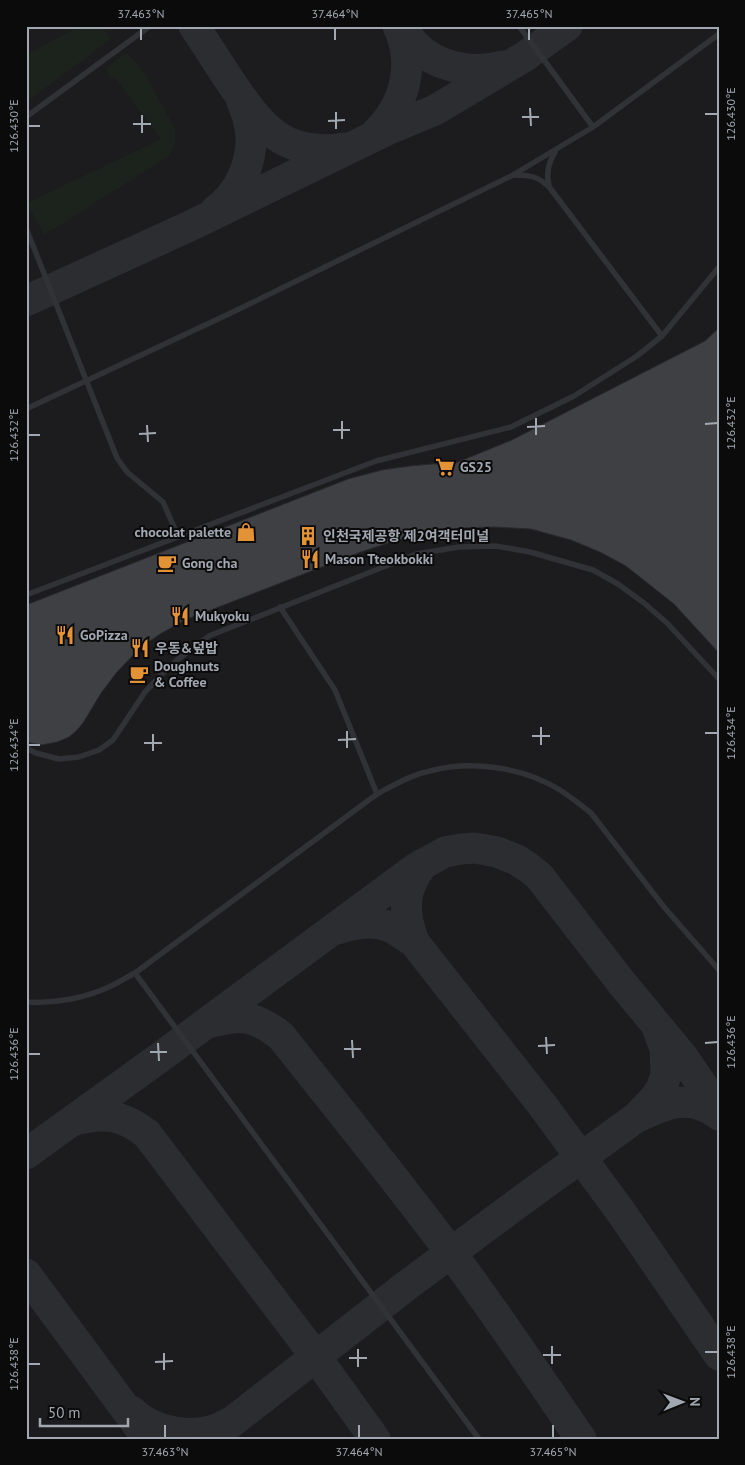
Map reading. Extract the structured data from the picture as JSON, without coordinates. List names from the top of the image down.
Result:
{
  "places": {
    "supermarket": ["GS25"],
    "shop": ["chocolat palette"],
    "building": ["인천국제공항 제2여객터미널"],
    "restaurant": [
      "Mason Tteokbokki",
      "Mukyoku",
      "GoPizza",
      "우동&덮밥"
    ],
    "cafe": ["Gong cha", "Doughnuts & Coffee"]
  },
  "scale_bar": "50 m",
  "north": "right",
  "coordinates": [
    "37.463°N",
    "37.464°N",
    "37.465°N",
    "126.430°E",
    "126.432°E",
    "126.434°E",
    "126.436°E",
    "126.438°E"
  ]
}
